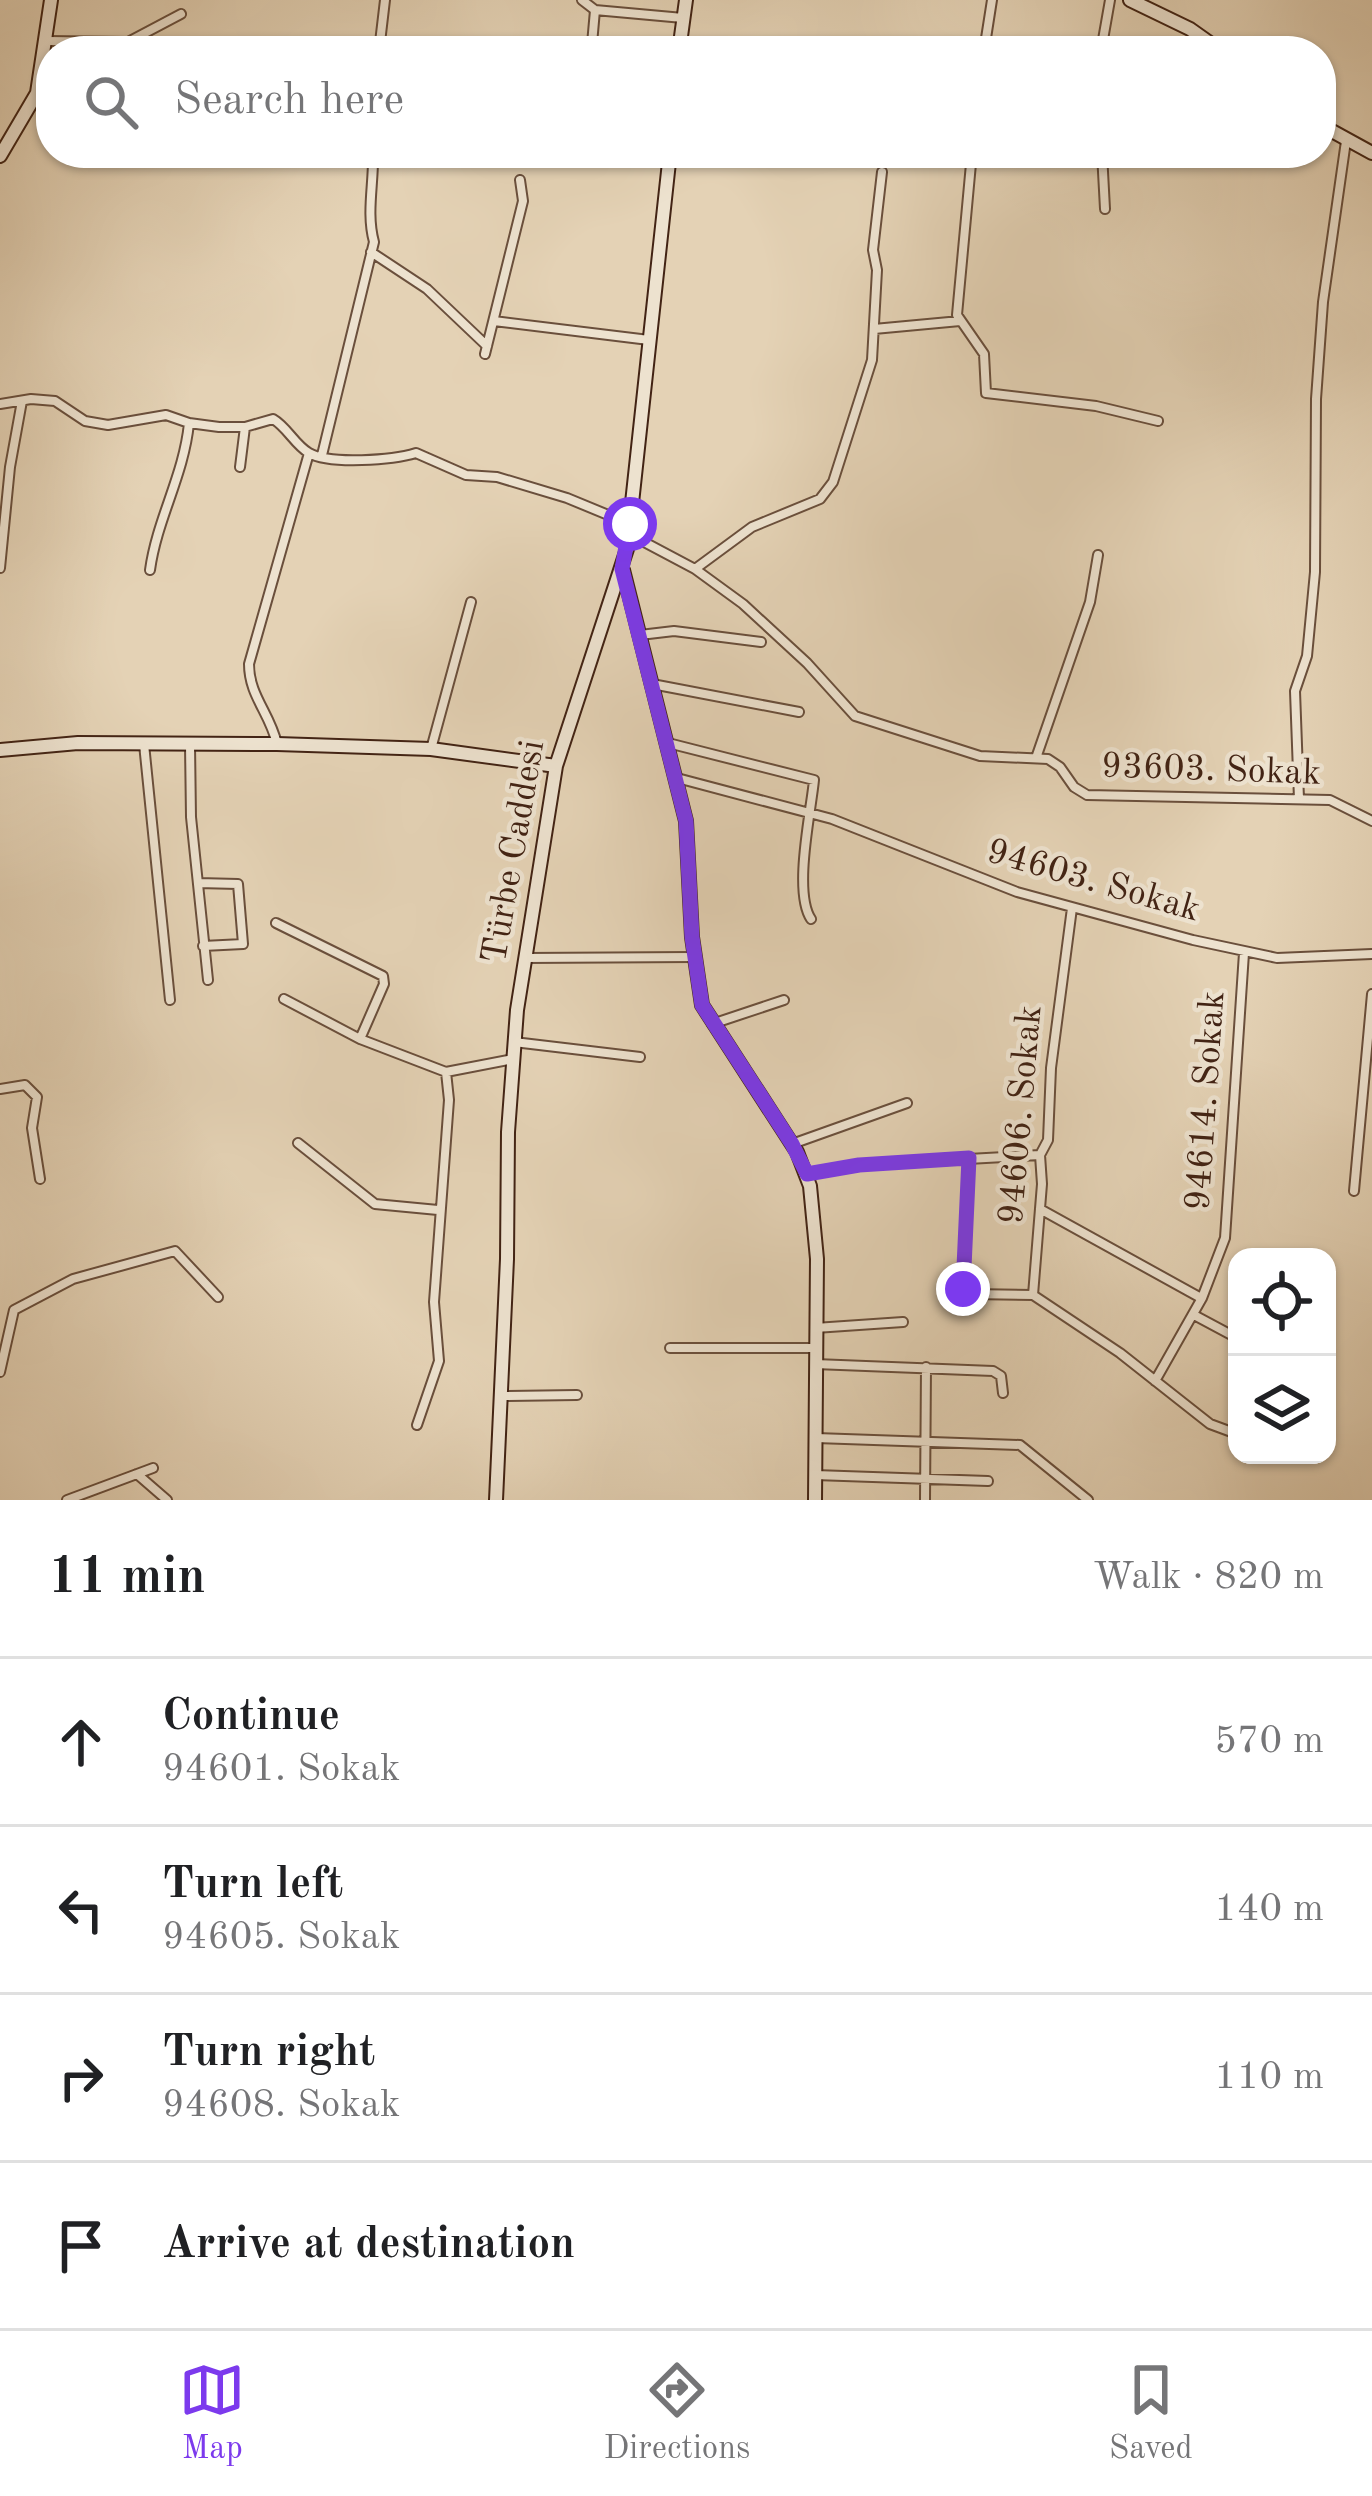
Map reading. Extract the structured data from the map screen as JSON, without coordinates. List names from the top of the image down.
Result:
{
  "streets": {
    "street": [
      "93603. Sokak",
      "Türbe Caddesi",
      "94603. Sokak",
      "94614. Sokak",
      "94606. Sokak"
    ]
  },
  "crossings": [
    ["94603. Sokak", "94614. Sokak"],
    ["94603. Sokak", "94606. Sokak"]
  ],
  "page": {
    "search": "Search here",
    "heading": ["11 min", "Walk · 820 m"],
    "list": [
      ["Continue", "94601. Sokak", "570 m"],
      ["Turn left", "94605. Sokak", "140 m"],
      ["Turn right", "94608. Sokak", "110 m"],
      "Arrive at destination"
    ],
    "nav": ["Map", "Directions", "Saved"]
  }
}
